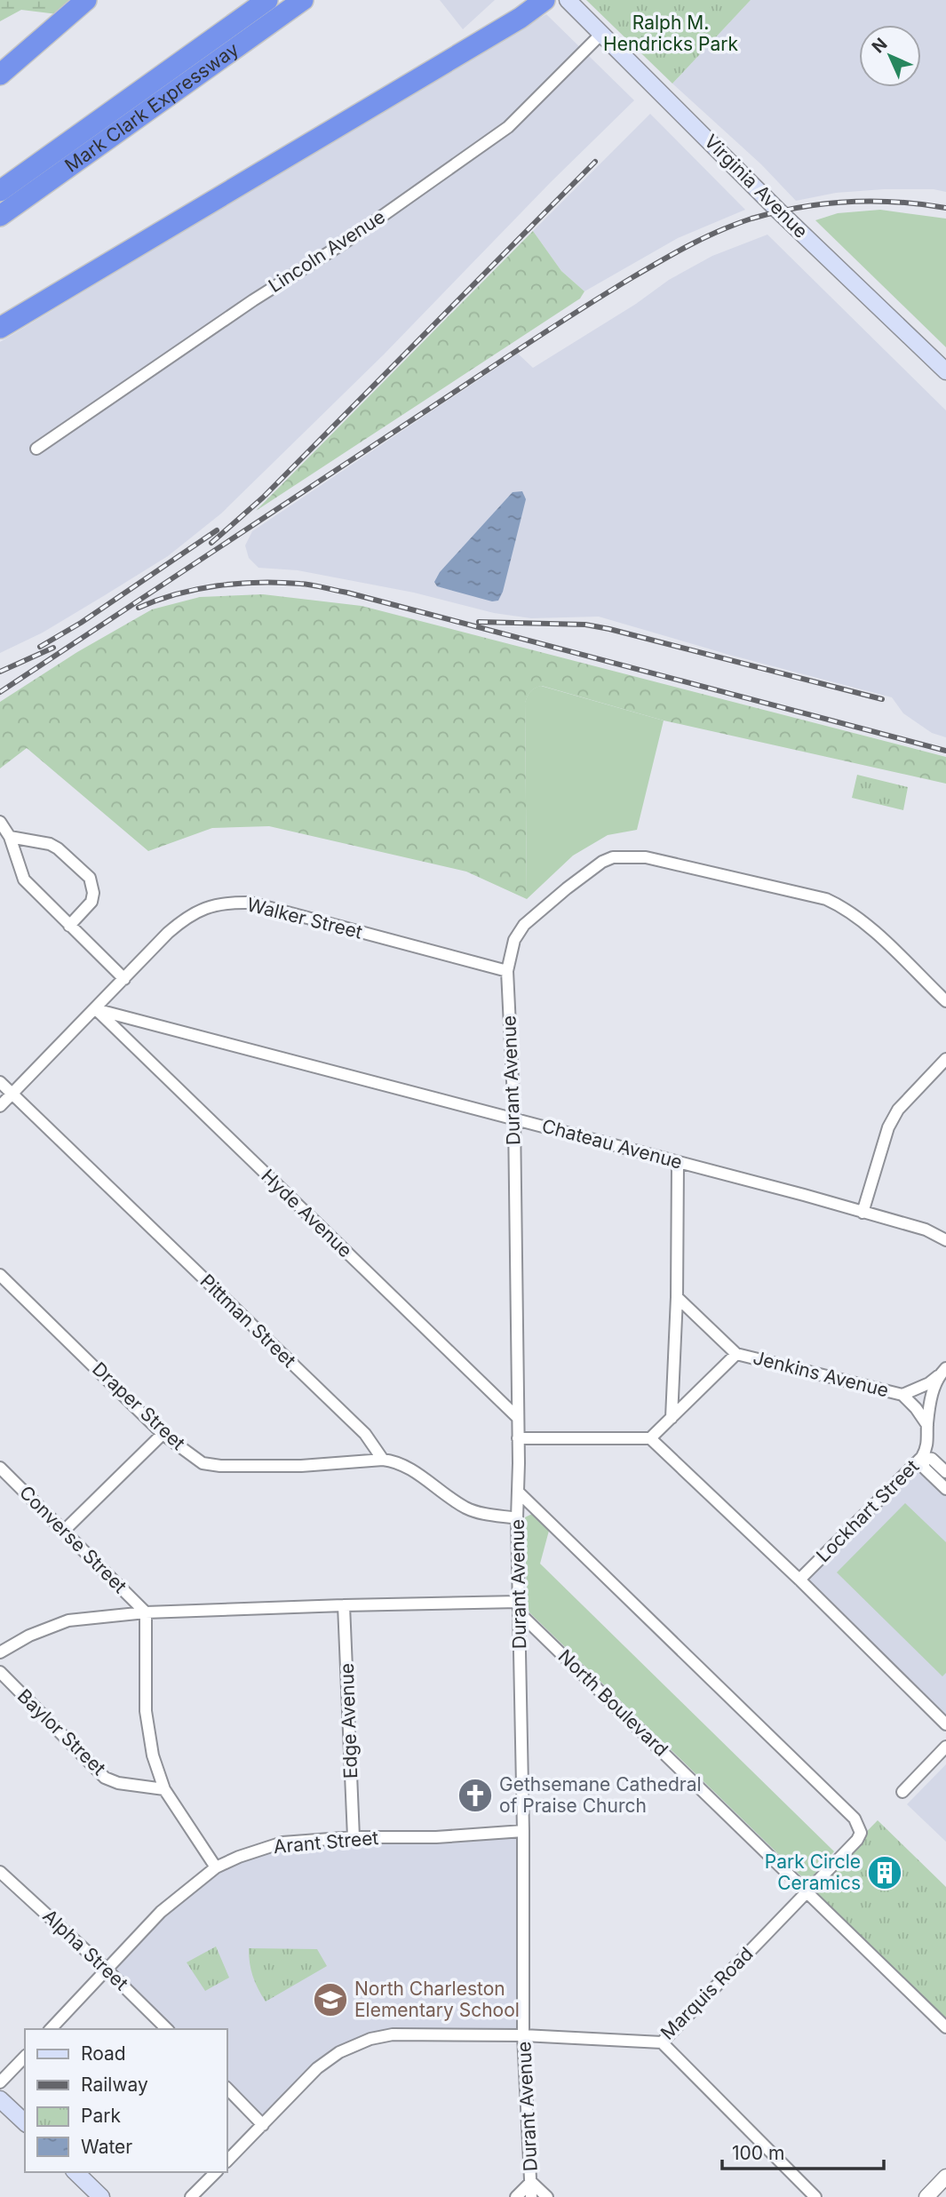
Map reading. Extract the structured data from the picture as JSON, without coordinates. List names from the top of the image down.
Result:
{
  "streets": {
    "highway": ["Mark Clark Expressway"],
    "main road": ["Virginia Avenue"],
    "street": [
      "Lincoln Avenue",
      "Walker Street",
      "Durant Avenue",
      "Chateau Avenue",
      "Hyde Avenue",
      "Pittman Street",
      "Jenkins Avenue",
      "Draper Street",
      "Lockhart Street",
      "Converse Street",
      "North Boulevard",
      "Edge Avenue",
      "Baylor Street",
      "Arant Street",
      "Alpha Street",
      "Marquis Road"
    ]
  },
  "crossings": [
    ["Virginia Avenue", "Lincoln Avenue"],
    ["Walker Street", "Durant Avenue"],
    ["Walker Street", "Chateau Avenue"],
    ["Walker Street", "Hyde Avenue"],
    ["Walker Street", "Pittman Street"],
    ["Durant Avenue", "Chateau Avenue"],
    ["Durant Avenue", "Hyde Avenue"],
    ["Durant Avenue", "North Boulevard"],
    ["Durant Avenue", "Arant Street"],
    ["Durant Avenue", "Marquis Road"],
    ["Chateau Avenue", "Hyde Avenue"],
    ["Pittman Street", "Draper Street"],
    ["Jenkins Avenue", "Lockhart Street"],
    ["North Boulevard", "Marquis Road"],
    ["Edge Avenue", "Arant Street"],
    ["Arant Street", "Alpha Street"]
  ],
  "parks": ["Ralph M. Hendricks Park"],
  "places": {
    "church": ["Gethsemane Cathedral of Praise Church"],
    "building": ["Park Circle Ceramics"],
    "school or university": ["North Charleston Elementary School"]
  },
  "legend": [
    "Road",
    "Railway",
    "Park",
    "Water"
  ],
  "scale_bar": "100 m",
  "north": "top left"
}
